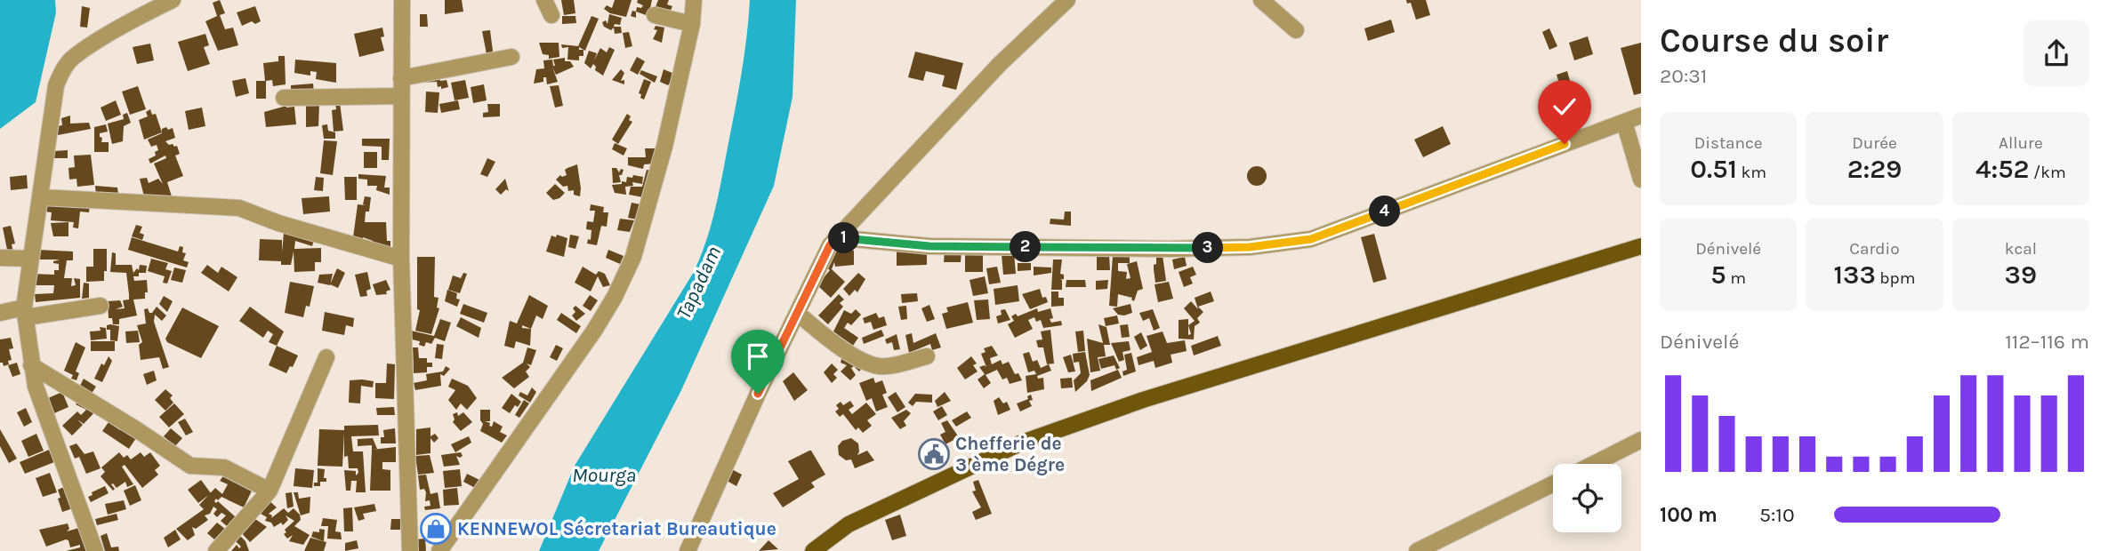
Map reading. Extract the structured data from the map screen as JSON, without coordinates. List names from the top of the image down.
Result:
{
  "water": ["Tapadam", "Mourga"],
  "places": {
    "public building": ["Chefferie de 3 ème Dégre"],
    "shop": ["KENNEWOL Sécretariat Bureautique"]
  },
  "page": {
    "heading": ["Course du soir", "20:31"],
    "stats": [
      ["Distance", "0.51 km"],
      ["Durée", "2:29"],
      ["Allure", "4:52 /km"],
      ["Dénivelé", "5 m"],
      ["Cardio", "133 bpm"],
      ["kcal", "39"]
    ],
    "pins": [
      "4",
      "1",
      "2",
      "3"
    ],
    "chart": ["Dénivelé", "112–116 m"],
    "list": [
      {
        "name": "100 m",
        "note": "5:10"
      }
    ]
  }
}
